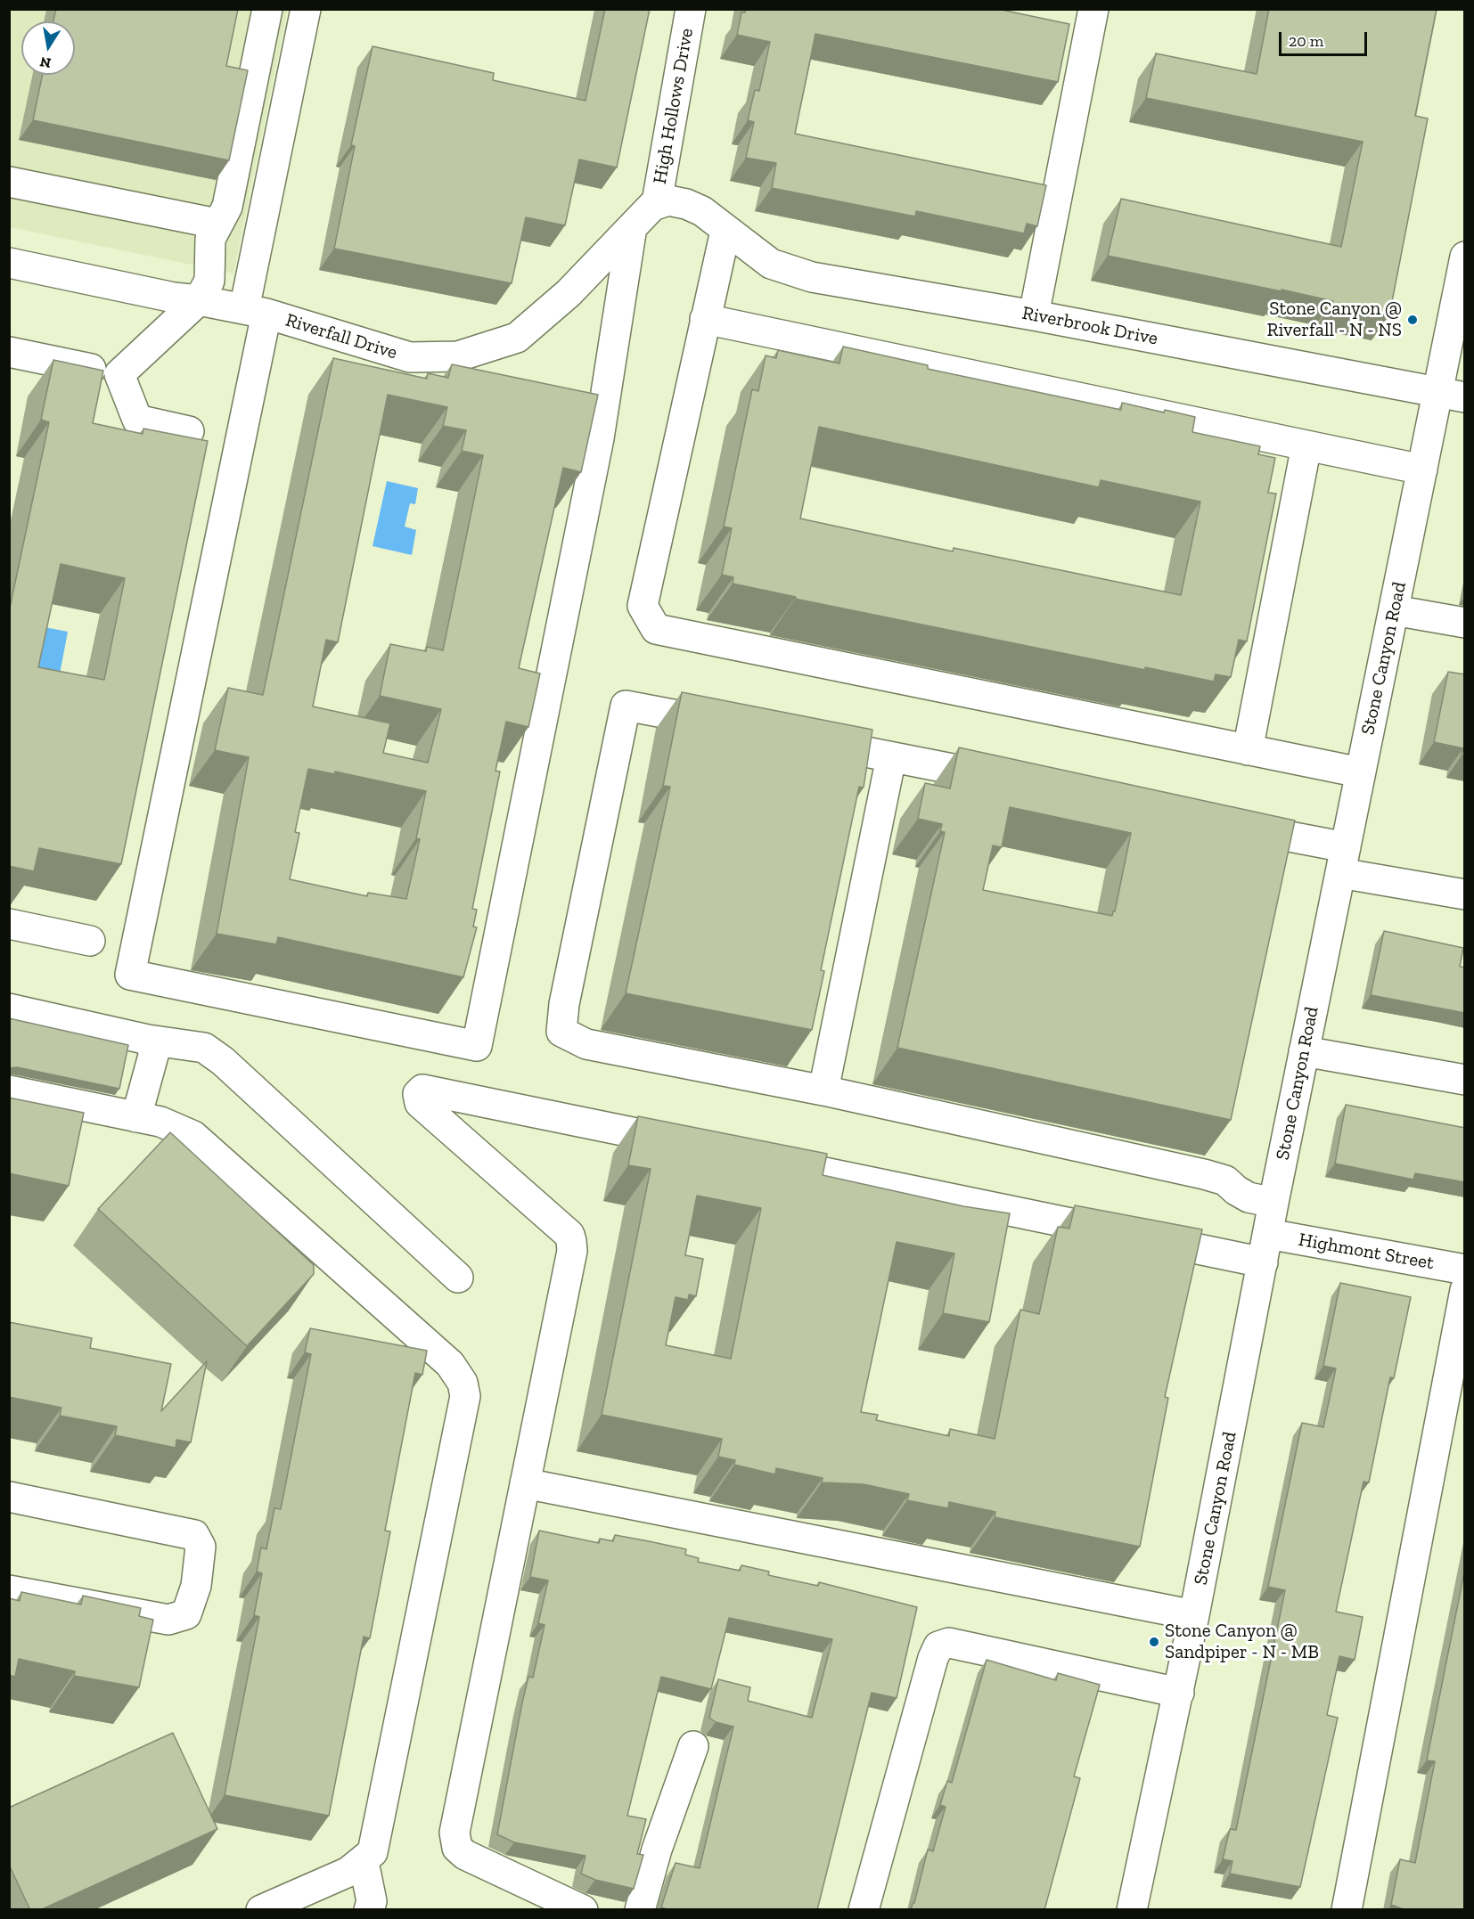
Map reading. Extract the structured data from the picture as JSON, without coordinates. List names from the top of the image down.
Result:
{
  "streets": {
    "street": [
      "High Hollows Drive",
      "Riverbrook Drive",
      "Riverfall Drive",
      "Stone Canyon Road",
      "Highmont Street"
    ]
  },
  "crossings": [
    ["High Hollows Drive", "Riverbrook Drive"],
    ["High Hollows Drive", "Riverfall Drive"],
    ["Riverbrook Drive", "Stone Canyon Road"],
    ["Stone Canyon Road", "Highmont Street"]
  ],
  "places": ["Stone Canyon @ Riverfall - N - NS", "Stone Canyon @ Sandpiper - N - MB"],
  "scale_bar": "20 m",
  "north": "bottom"
}
